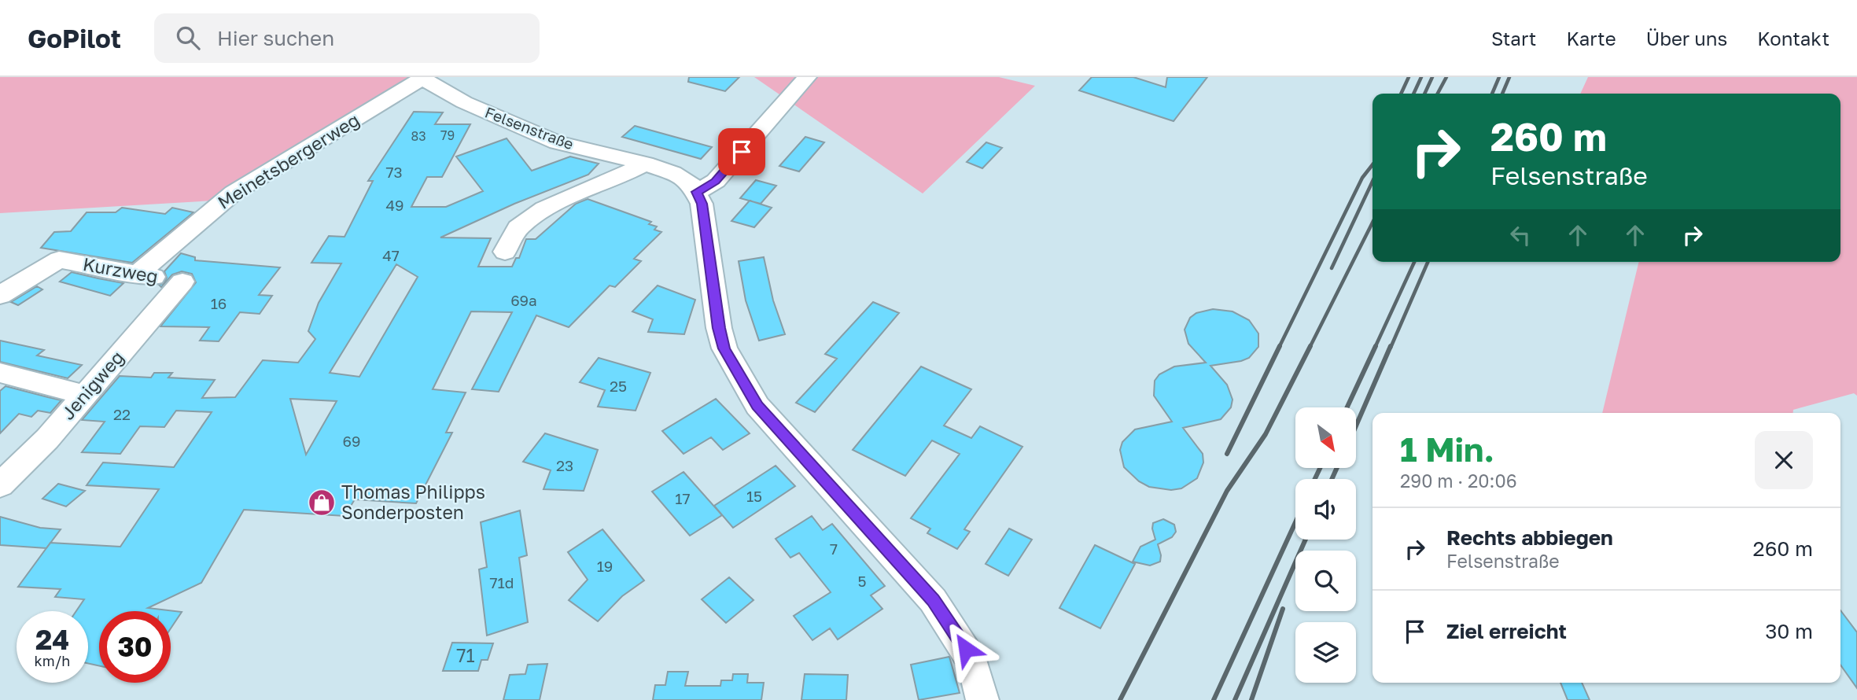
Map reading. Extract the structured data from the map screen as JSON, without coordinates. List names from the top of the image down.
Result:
{
  "streets": {
    "street": [
      "Felsenstraße",
      "Meinetsbergerweg",
      "Kurzweg",
      "Jenigweg"
    ]
  },
  "crossings": [
    ["Felsenstraße", "Meinetsbergerweg"],
    ["Meinetsbergerweg", "Kurzweg"],
    ["Kurzweg", "Jenigweg"]
  ],
  "places": {
    "shop": ["Thomas Philipps Sonderposten"]
  },
  "house_numbers": [
    "79",
    "83",
    "73",
    "49",
    "47",
    "69a",
    "16",
    "25",
    "22",
    "69",
    "23",
    "15",
    "17",
    "7",
    "19",
    "5",
    "71d",
    "71"
  ],
  "north": "bottom right",
  "page": {
    "header": "GoPilot",
    "search": "Hier suchen",
    "nav": [
      "Start",
      "Karte",
      "Über uns",
      "Kontakt"
    ],
    "turn": ["260 m", "Felsenstraße"],
    "heading": ["1 Min.", "290 m · 20:06"],
    "list": [
      {
        "name": "Rechts abbiegen",
        "note": "Felsenstraße",
        "value": "260 m"
      },
      {
        "name": "Ziel erreicht",
        "value": "30 m"
      }
    ],
    "speed": "24 km/h",
    "limit": "30"
  }
}
